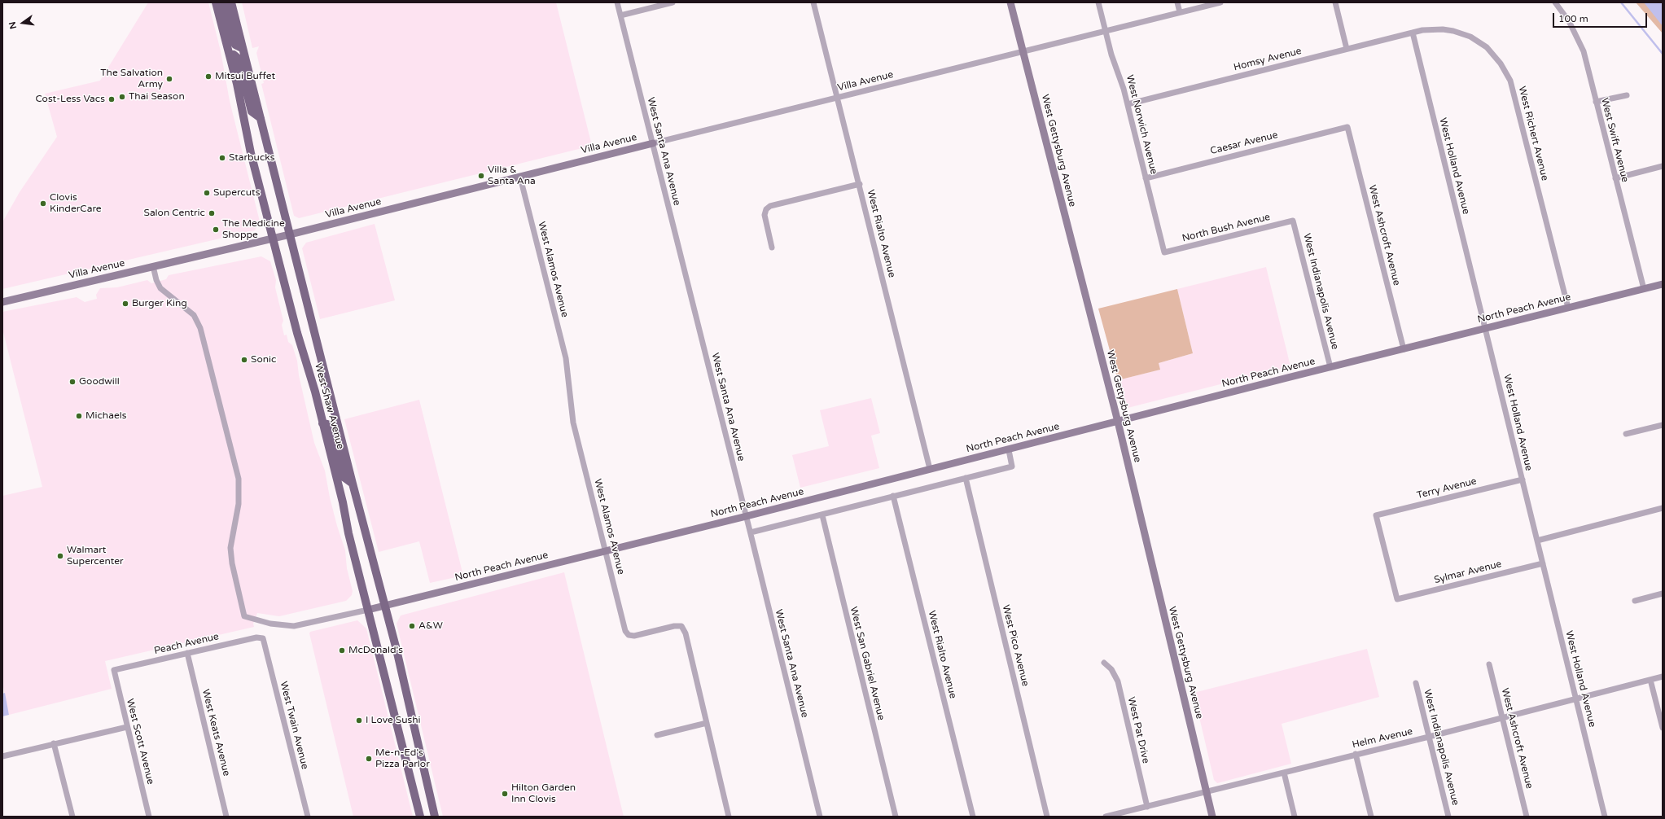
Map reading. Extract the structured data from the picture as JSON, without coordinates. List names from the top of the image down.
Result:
{
  "streets": {
    "main road": [
      "Villa Avenue",
      "West Gettysburg Avenue",
      "North Peach Avenue",
      "West Shaw Avenue"
    ],
    "street": [
      "Homsy Avenue",
      "West Norwich Avenue",
      "West Richert Avenue",
      "West Swift Avenue",
      "Caesar Avenue",
      "West Santa Ana Avenue",
      "West Holland Avenue",
      "North Bush Avenue",
      "West Rialto Avenue",
      "West Ashcroft Avenue",
      "West Alamos Avenue",
      "West Indianapolis Avenue",
      "Terry Avenue",
      "Sylmar Avenue",
      "Peach Avenue",
      "West Pico Avenue",
      "West San Gabriel Avenue",
      "West Twain Avenue",
      "West Pat Drive",
      "West Keats Avenue",
      "Helm Avenue",
      "West Scott Avenue"
    ]
  },
  "crossings": [
    ["Homsy Avenue", "West Norwich Avenue"],
    ["Homsy Avenue", "West Richert Avenue"],
    ["Homsy Avenue", "West Holland Avenue"],
    ["Villa Avenue", "West Norwich Avenue"],
    ["Villa Avenue", "West Gettysburg Avenue"],
    ["Villa Avenue", "West Santa Ana Avenue"],
    ["Villa Avenue", "West Rialto Avenue"],
    ["Villa Avenue", "West Alamos Avenue"],
    ["Villa Avenue", "West Shaw Avenue"],
    ["West Norwich Avenue", "Caesar Avenue"],
    ["West Norwich Avenue", "North Bush Avenue"],
    ["West Richert Avenue", "West Holland Avenue"],
    ["West Richert Avenue", "North Peach Avenue"],
    ["West Swift Avenue", "North Peach Avenue"],
    ["Caesar Avenue", "West Ashcroft Avenue"],
    ["West Gettysburg Avenue", "North Peach Avenue"],
    ["West Gettysburg Avenue", "Helm Avenue"],
    ["West Santa Ana Avenue", "North Peach Avenue"],
    ["West Holland Avenue", "North Peach Avenue"],
    ["West Holland Avenue", "Terry Avenue"],
    ["West Holland Avenue", "Sylmar Avenue"],
    ["West Holland Avenue", "Helm Avenue"],
    ["North Bush Avenue", "West Indianapolis Avenue"],
    ["West Rialto Avenue", "North Peach Avenue"],
    ["West Ashcroft Avenue", "North Peach Avenue"],
    ["West Ashcroft Avenue", "Helm Avenue"],
    ["West Alamos Avenue", "North Peach Avenue"],
    ["West Indianapolis Avenue", "North Peach Avenue"],
    ["West Indianapolis Avenue", "Helm Avenue"],
    ["North Peach Avenue", "West Shaw Avenue"],
    ["Terry Avenue", "Sylmar Avenue"],
    ["Peach Avenue", "West Twain Avenue"],
    ["Peach Avenue", "West Keats Avenue"],
    ["Peach Avenue", "West Scott Avenue"],
    ["West Pat Drive", "Helm Avenue"]
  ],
  "places": [
    "Mitsui Buffet",
    "The Salvation Army",
    "Thai Season",
    "Cost-Less Vacs",
    "Starbucks",
    "Villa & Santa Ana",
    "Supercuts",
    "Clovis KinderCare",
    "Salon Centric",
    "The Medicine Shoppe",
    "Burger King",
    "Sonic",
    "Goodwill",
    "Michaels",
    "Walmart Supercenter",
    "A&W",
    "McDonald's",
    "I Love Sushi",
    "Me-n-Ed's Pizza Parlor",
    "Hilton Garden Inn Clovis"
  ],
  "scale_bar": "100 m",
  "north": "left"
}
